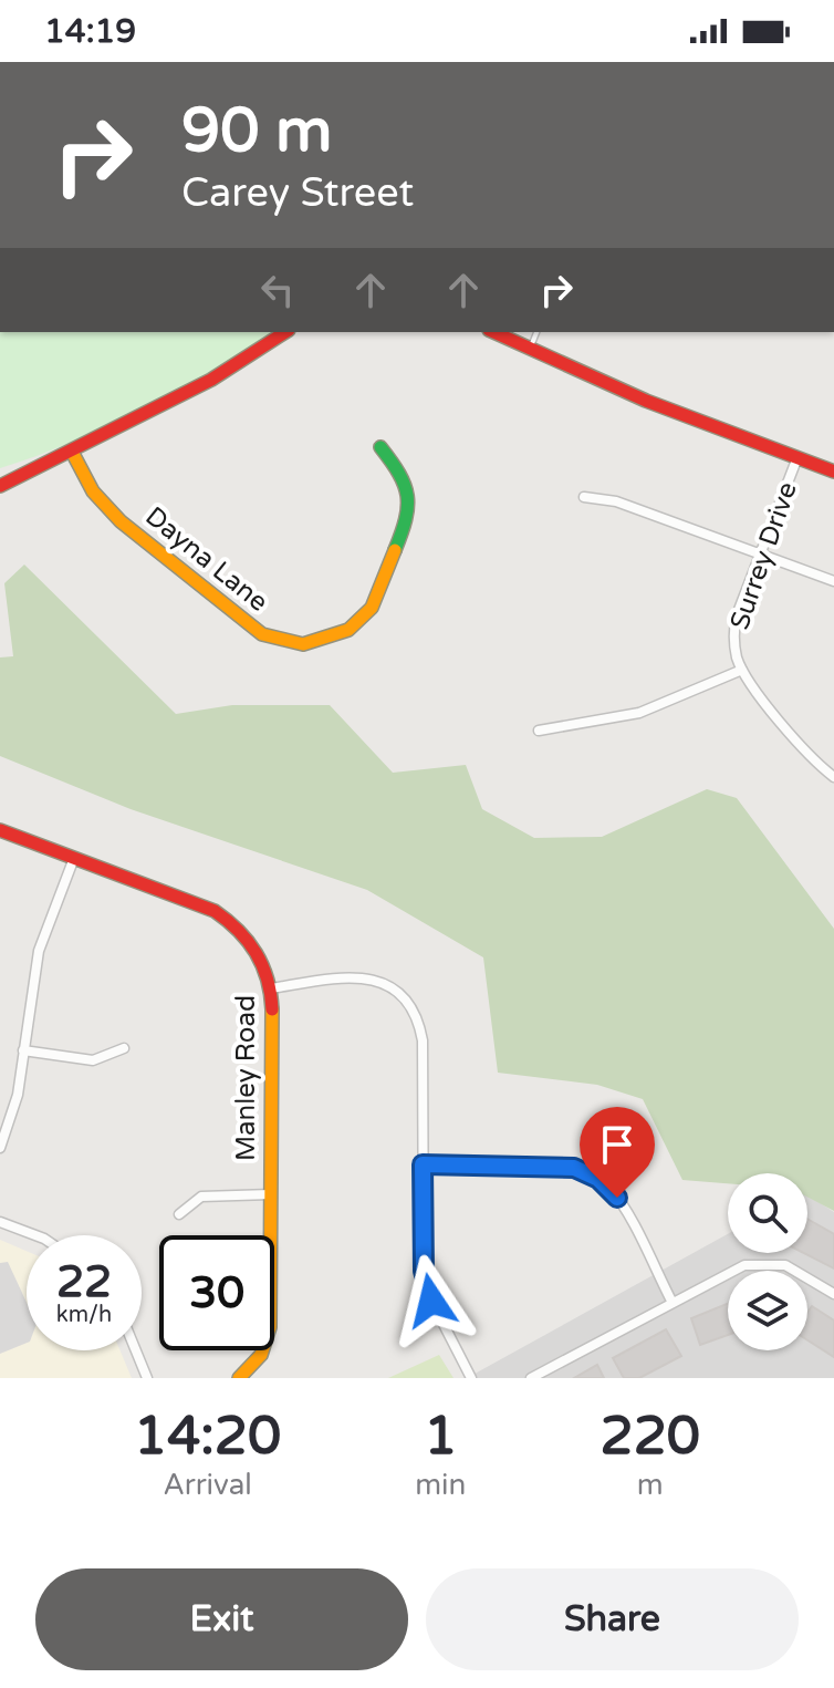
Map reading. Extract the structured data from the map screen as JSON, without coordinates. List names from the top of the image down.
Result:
{
  "streets": {
    "street": ["Surrey Drive", "Dayna Lane", "Manley Road"]
  },
  "page": {
    "status": "14:19",
    "turn": ["90 m", "Carey Street"],
    "speed": "22 km/h",
    "limit": "30",
    "eta": [
      "14:20",
      "Arrival",
      "1",
      "min",
      "220",
      "m"
    ],
    "buttons": ["Exit", "Share"]
  }
}
